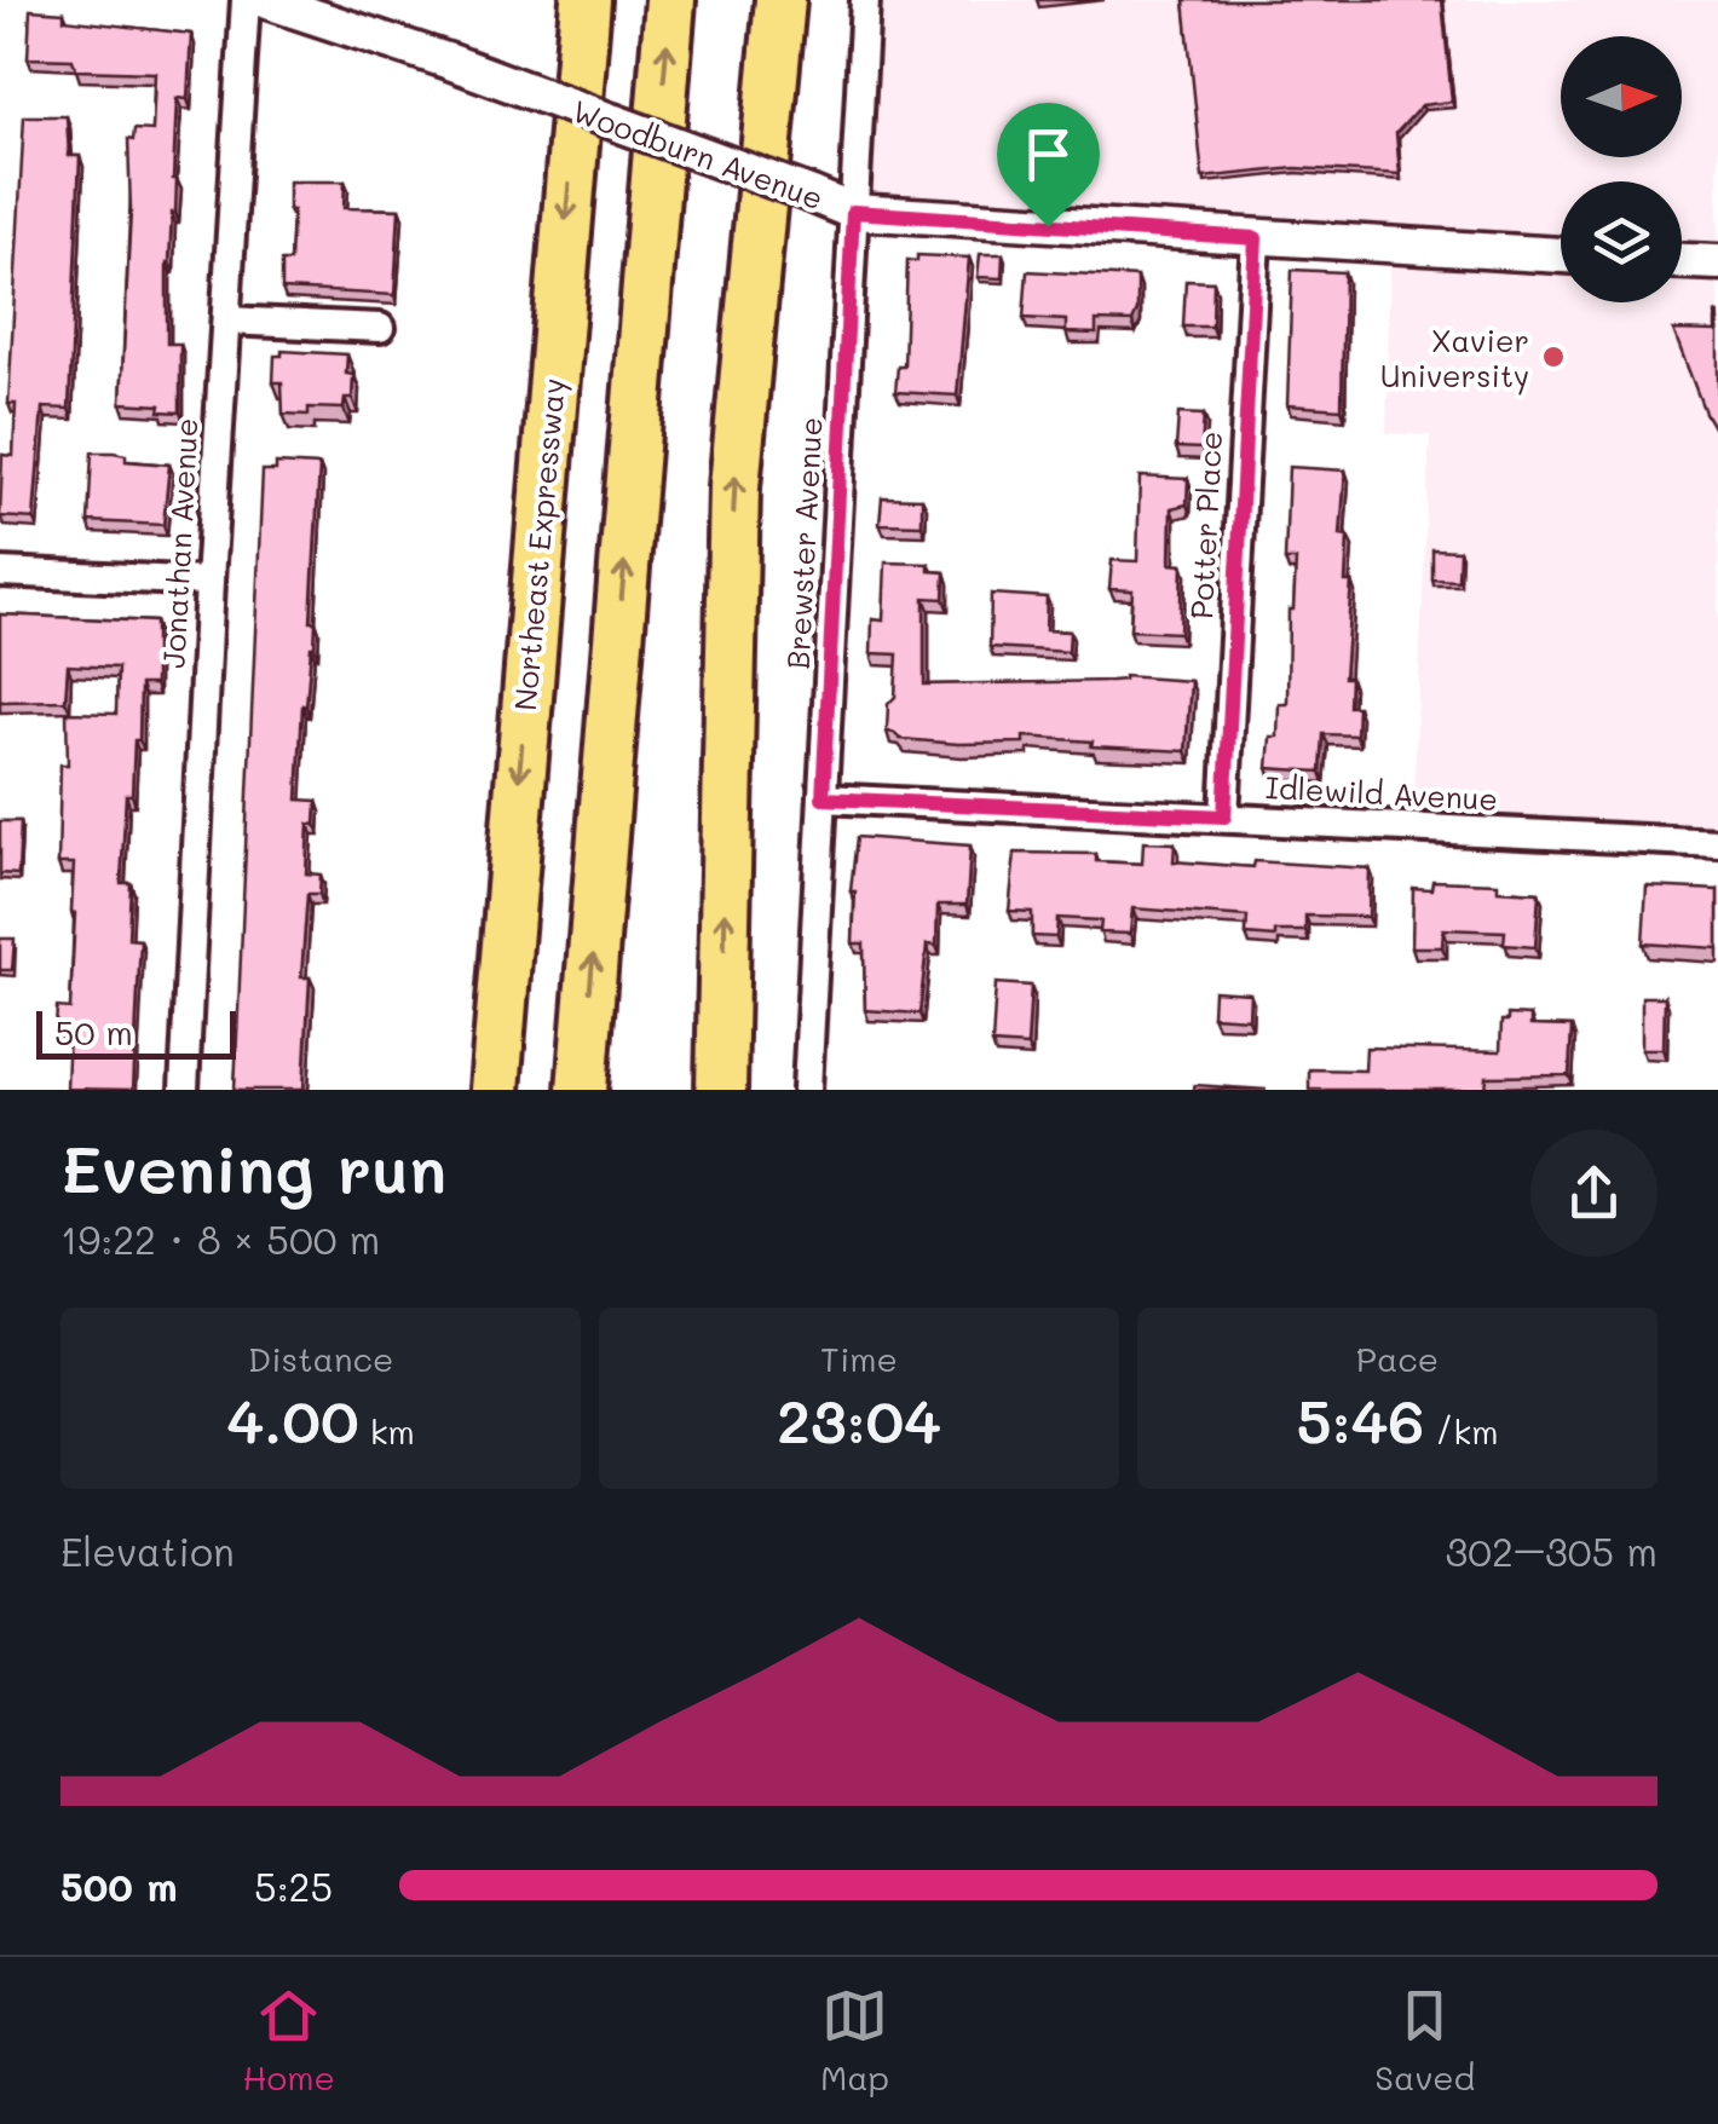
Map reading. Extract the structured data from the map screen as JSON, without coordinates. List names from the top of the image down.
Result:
{
  "streets": {
    "highway": ["Northeast Expressway"],
    "street": [
      "Woodburn Avenue",
      "Potter Place",
      "Jonathan Avenue",
      "Brewster Avenue",
      "Idlewild Avenue"
    ]
  },
  "crossings": [
    ["Woodburn Avenue", "Potter Place"],
    ["Woodburn Avenue", "Brewster Avenue"],
    ["Potter Place", "Idlewild Avenue"],
    ["Brewster Avenue", "Idlewild Avenue"]
  ],
  "places": ["Xavier University"],
  "scale_bar": "50 m",
  "north": "right",
  "page": {
    "scale": "50 m",
    "heading": ["Evening run", "19:22 · 8 × 500 m"],
    "stats": [
      ["Distance", "4.00 km"],
      ["Time", "23:04"],
      ["Pace", "5:46 /km"]
    ],
    "chart": ["Elevation", "302–305 m"],
    "list": [
      {
        "name": "500 m",
        "note": "5:25"
      }
    ],
    "tabs": ["Home", "Map", "Saved"]
  }
}
